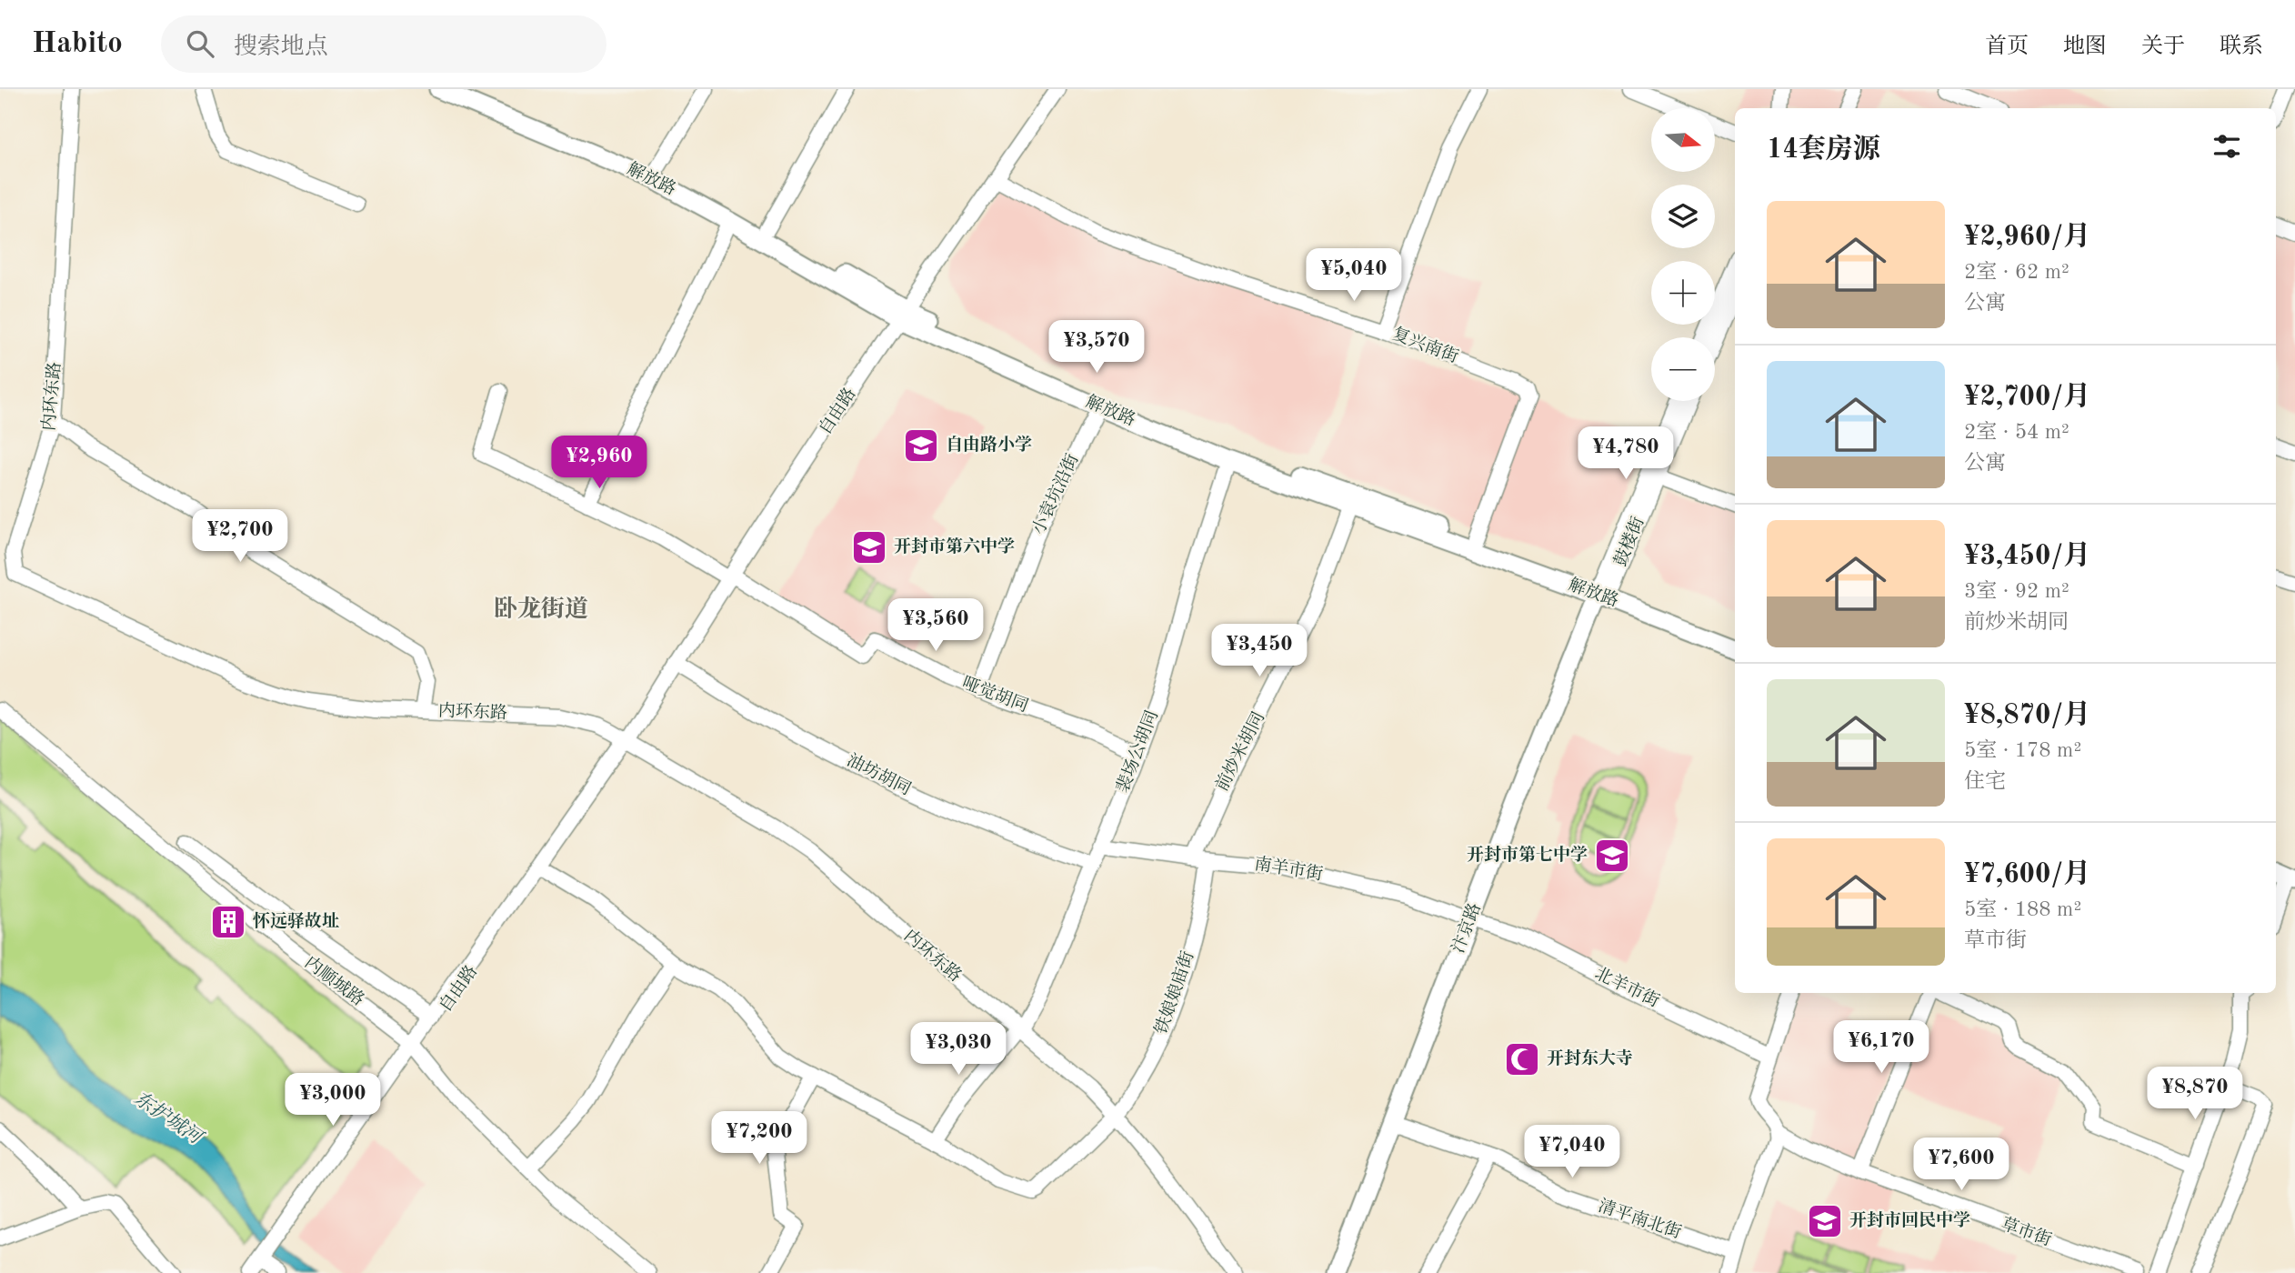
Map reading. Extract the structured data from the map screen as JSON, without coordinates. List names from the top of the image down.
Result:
{
  "streets": {
    "main road": ["解放路", "汴京路"],
    "street": [
      "复兴南街",
      "内环东路",
      "自由路",
      "小袁坑沿街",
      "鼓楼街",
      "哑觉胡同",
      "裴场公胡同",
      "前炒米胡同",
      "油坊胡同",
      "南羊市街",
      "内顺城路",
      "北羊市街",
      "铁娘娘庙街",
      "清平南北街",
      "草市街"
    ]
  },
  "crossings": [
    ["解放路", "复兴南街"],
    ["解放路", "自由路"],
    ["解放路", "小袁坑沿街"],
    ["解放路", "鼓楼街"],
    ["解放路", "裴场公胡同"],
    ["解放路", "前炒米胡同"],
    ["解放路", "汴京路"],
    ["复兴南街", "自由路"],
    ["内环东路", "自由路"],
    ["内环东路", "裴场公胡同"],
    ["内环东路", "铁娘娘庙街"],
    ["自由路", "哑觉胡同"],
    ["自由路", "油坊胡同"],
    ["自由路", "内顺城路"],
    ["小袁坑沿街", "哑觉胡同"],
    ["鼓楼街", "汴京路"],
    ["哑觉胡同", "裴场公胡同"],
    ["裴场公胡同", "油坊胡同"],
    ["裴场公胡同", "南羊市街"],
    ["裴场公胡同", "铁娘娘庙街"],
    ["前炒米胡同", "南羊市街"],
    ["南羊市街", "汴京路"],
    ["南羊市街", "北羊市街"],
    ["南羊市街", "铁娘娘庙街"],
    ["汴京路", "北羊市街"],
    ["汴京路", "清平南北街"]
  ],
  "districts": ["卧龙街道"],
  "water": ["东护城河"],
  "places": {
    "school or university": [
      "自由路小学",
      "开封市第六中学",
      "开封市第七中学",
      "开封市回民中学"
    ],
    "building": ["怀远驿故址"],
    "mosque": ["开封东大寺"]
  },
  "north": "right",
  "page": {
    "header": "Habito",
    "search": "搜索地点",
    "nav": [
      "首页",
      "地图",
      "关于",
      "联系"
    ],
    "map_buttons": ["+", "−"],
    "heading": "14套房源",
    "list": [
      {
        "name": "¥2,960/月",
        "note": "2室 · 62 m² · 公寓"
      },
      {
        "name": "¥2,700/月",
        "note": "2室 · 54 m² · 公寓"
      },
      {
        "name": "¥3,450/月",
        "note": "3室 · 92 m² · 前炒米胡同"
      },
      {
        "name": "¥8,870/月",
        "note": "5室 · 178 m² · 住宅"
      },
      {
        "name": "¥7,600/月",
        "note": "5室 · 188 m² · 草市街"
      }
    ],
    "price": [
      "¥5,040",
      "¥3,570",
      "¥4,780",
      "¥2,960",
      "¥2,700",
      "¥3,560",
      "¥3,450",
      "¥6,170",
      "¥3,030",
      "¥8,870",
      "¥3,000",
      "¥7,200",
      "¥7,040",
      "¥7,600"
    ]
  }
}
